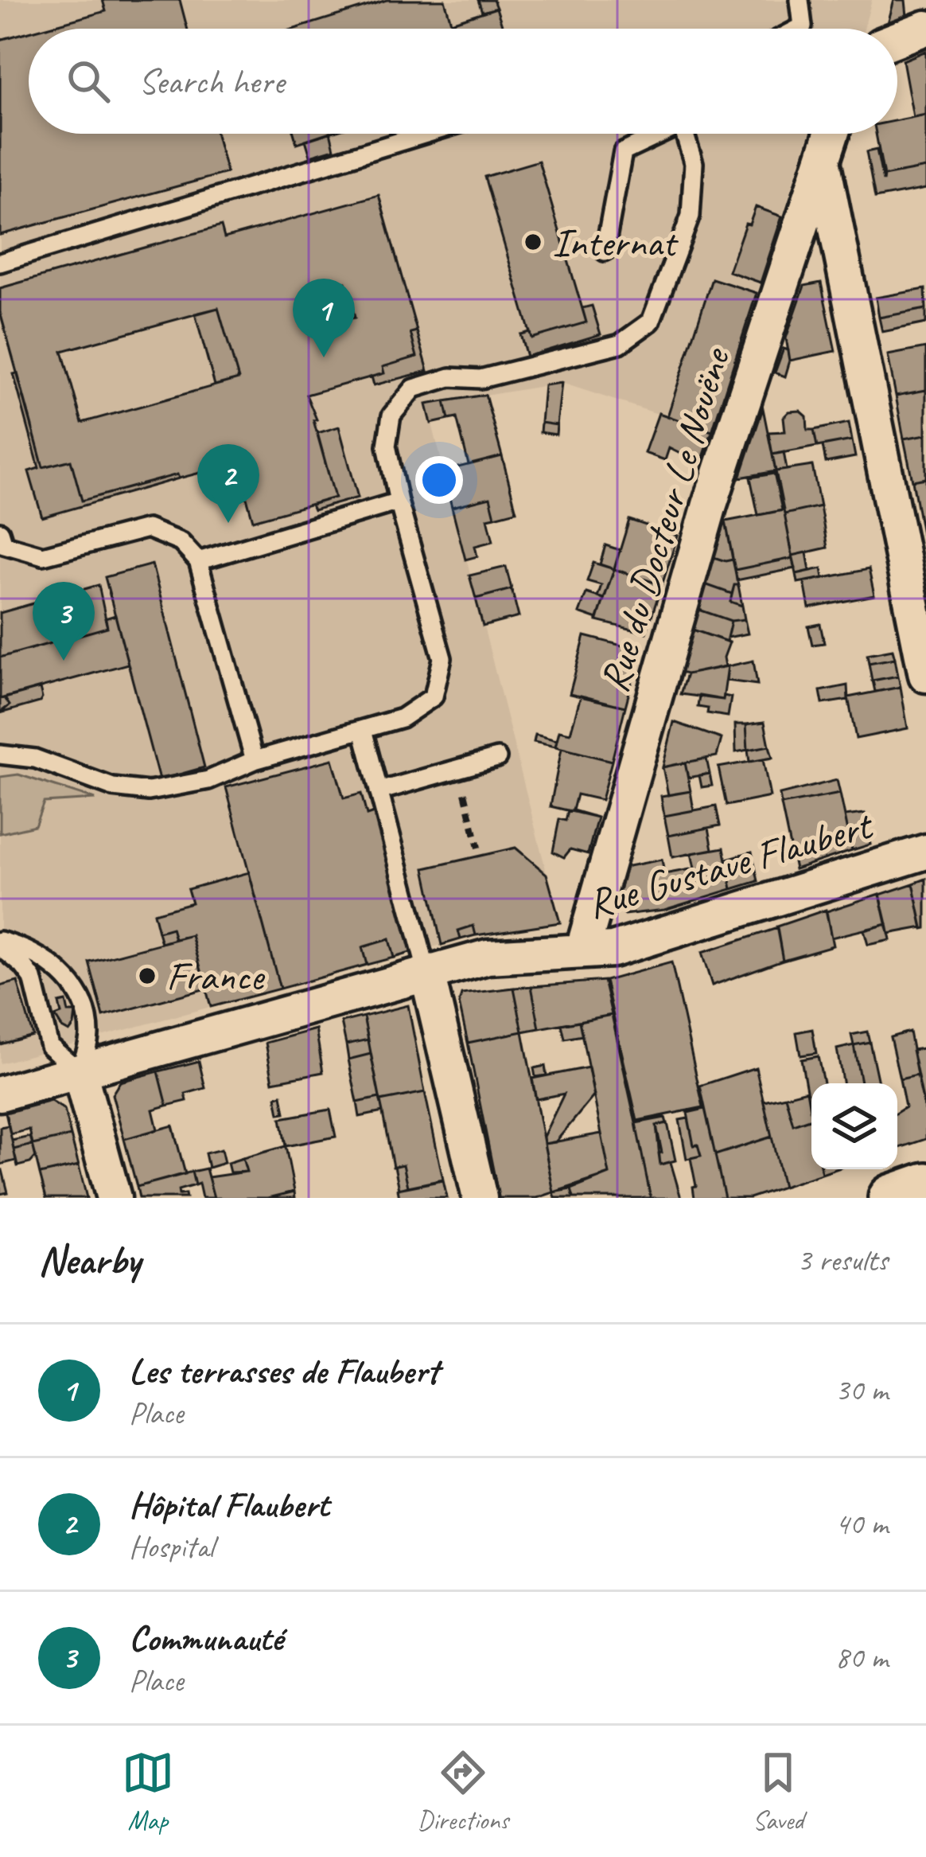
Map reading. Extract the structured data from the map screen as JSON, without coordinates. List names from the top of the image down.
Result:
{
  "streets": {
    "street": ["Rue du Docteur Le Nouëne", "Rue Gustave Flaubert"]
  },
  "crossings": [
    ["Rue du Docteur Le Nouëne", "Rue Gustave Flaubert"]
  ],
  "places": ["Internat", "France"],
  "page": {
    "search": "Search here",
    "pins": ["1", "2", "3"],
    "heading": ["Nearby", "3 results"],
    "list": [
      {
        "mark": "1",
        "name": "Les terrasses de Flaubert",
        "note": "Place",
        "value": "30 m"
      },
      {
        "mark": "2",
        "name": "Hôpital Flaubert",
        "note": "Hospital",
        "value": "40 m"
      },
      {
        "mark": "3",
        "name": "Communauté",
        "note": "Place",
        "value": "80 m"
      }
    ],
    "nav": ["Map", "Directions", "Saved"]
  }
}
